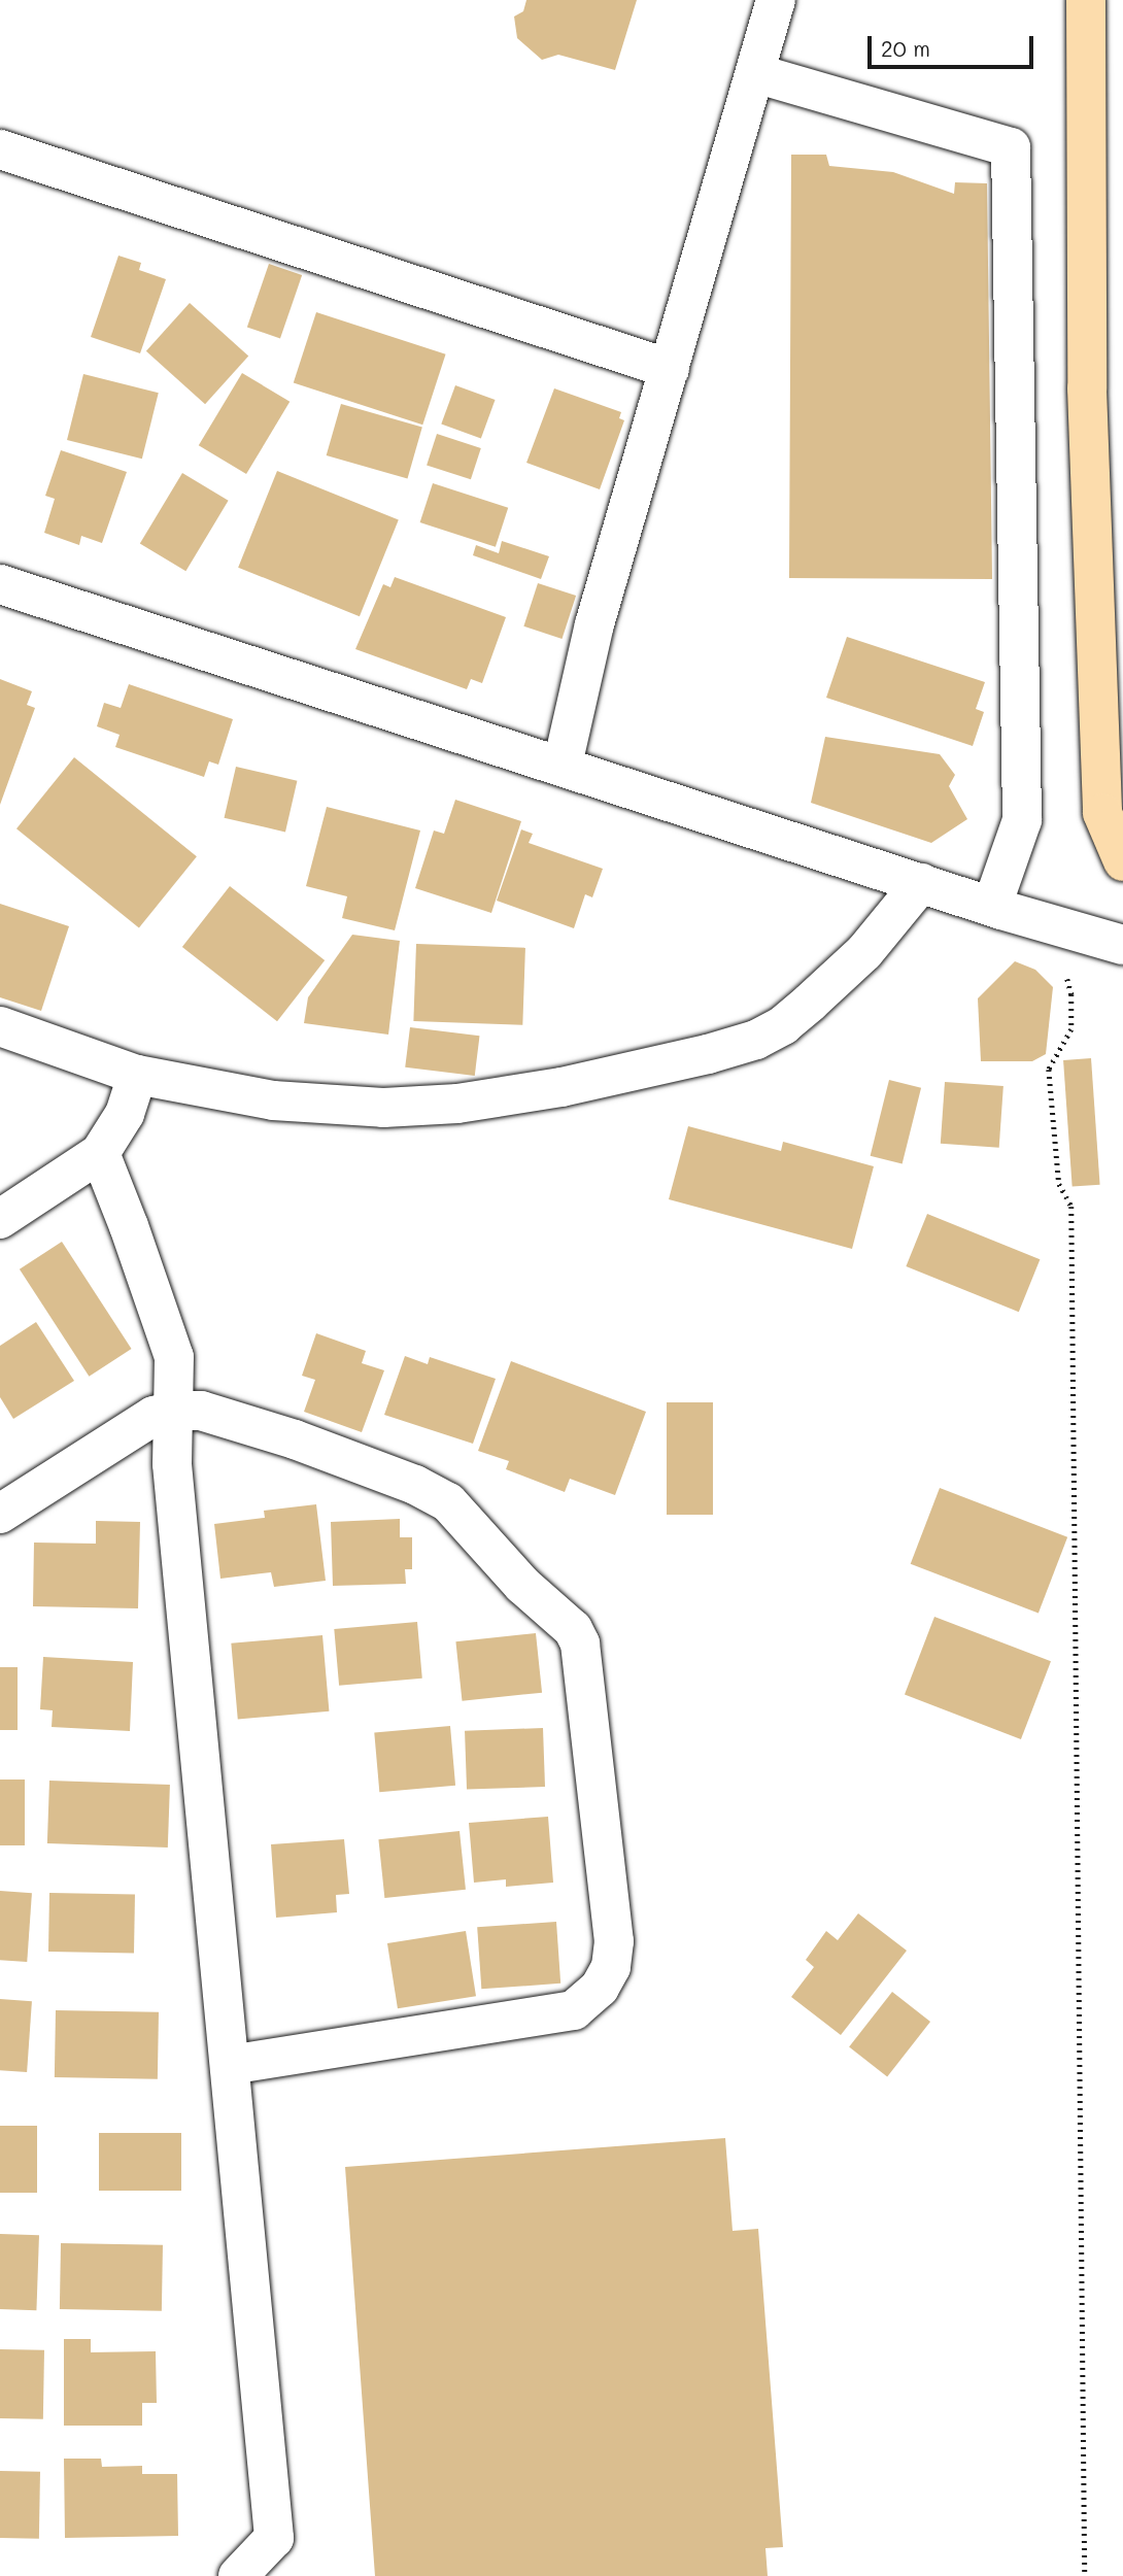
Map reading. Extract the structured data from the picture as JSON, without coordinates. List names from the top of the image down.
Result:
{
  "scale_bar": "20 m"
}
